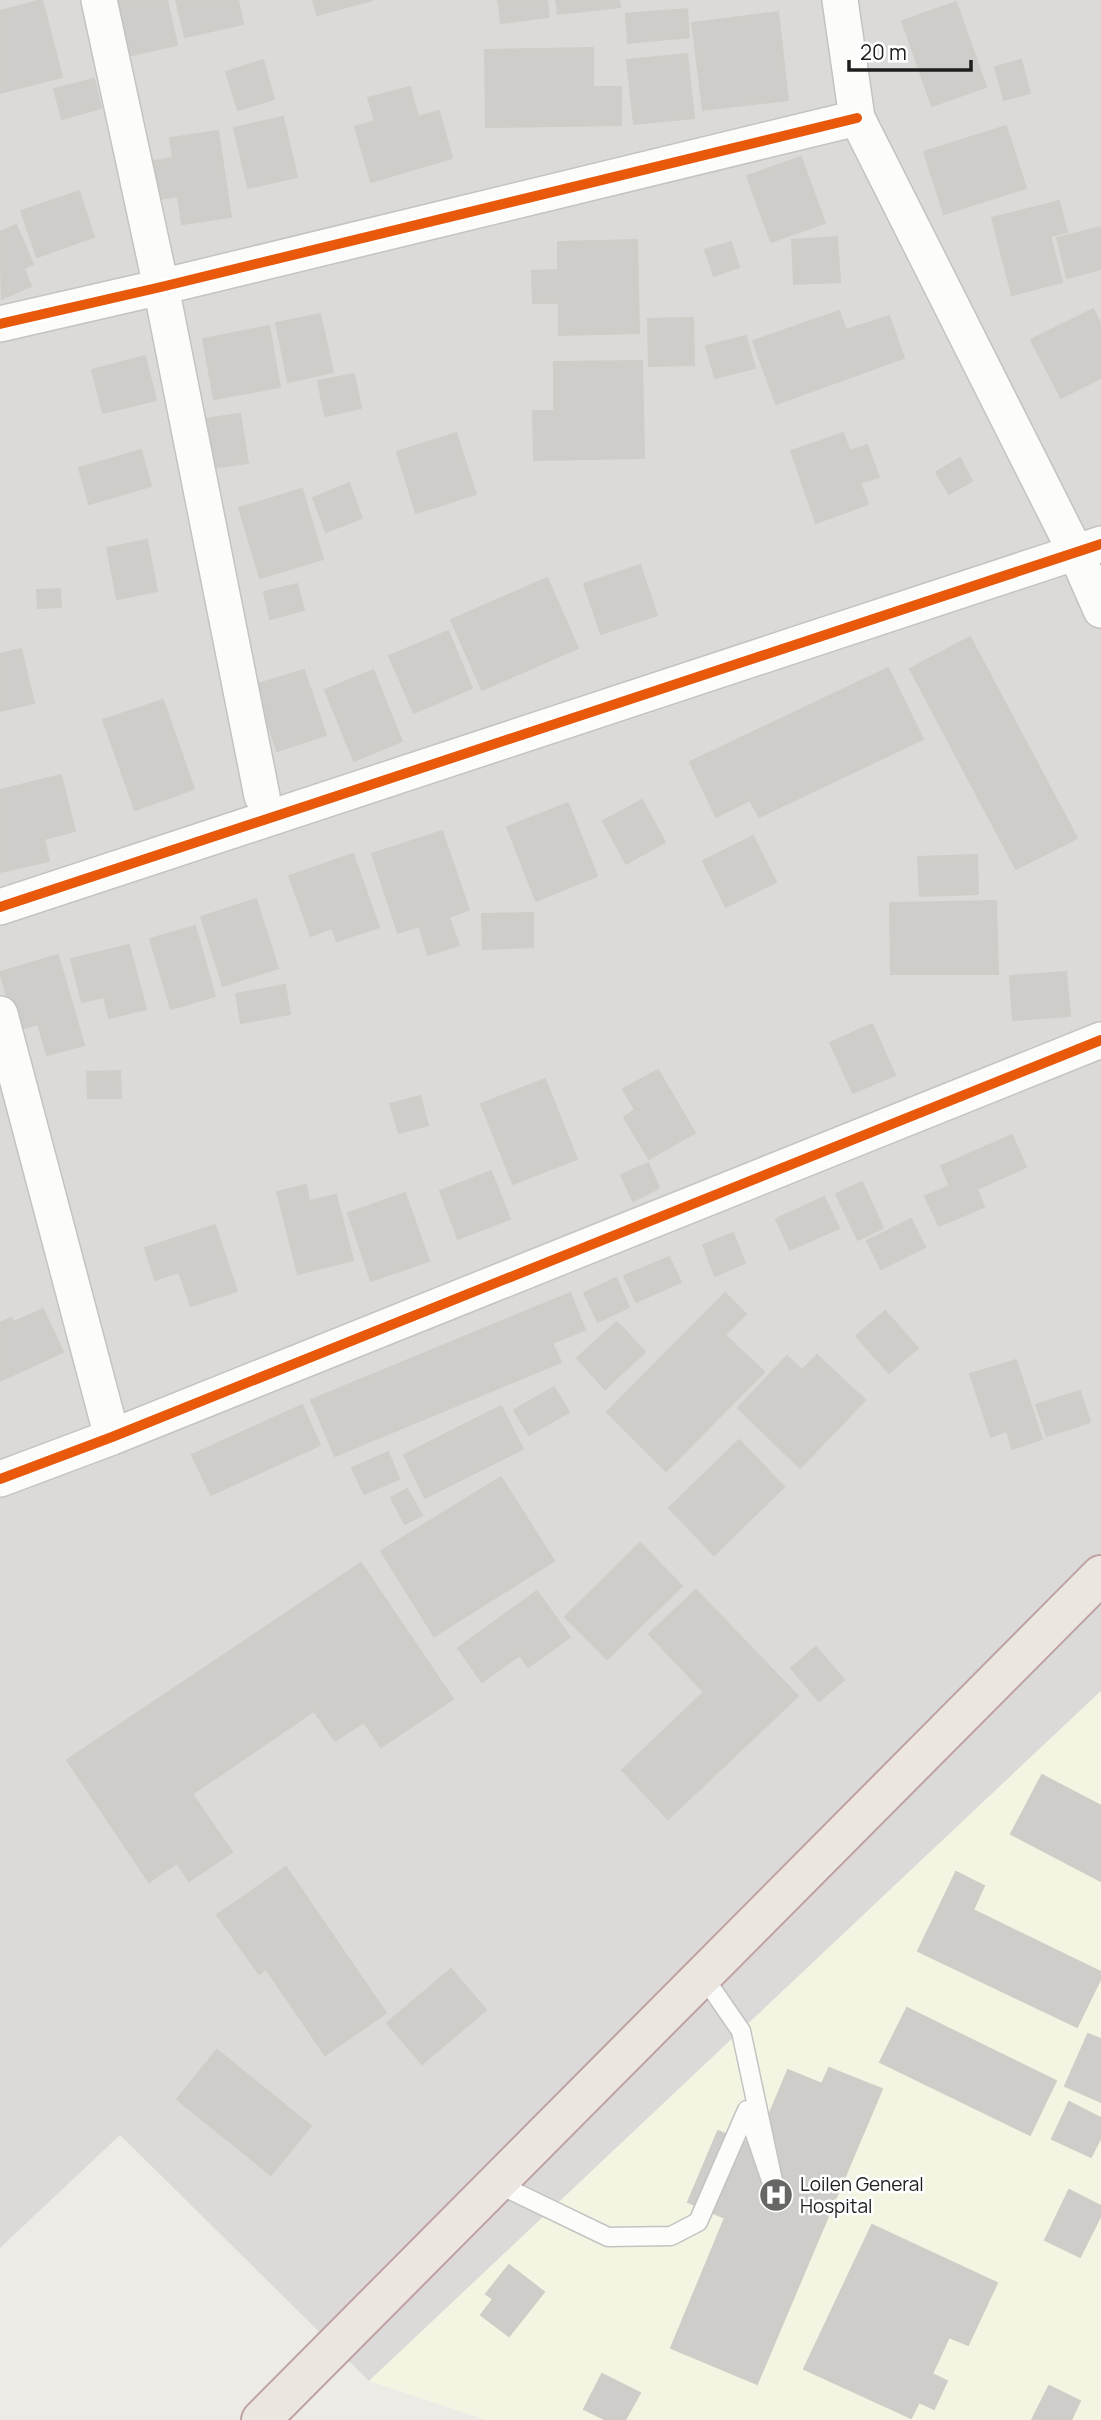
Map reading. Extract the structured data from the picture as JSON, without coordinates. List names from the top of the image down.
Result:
{
  "places": {
    "hospital": ["Loilen General Hospital"]
  },
  "scale_bar": "20 m"
}
